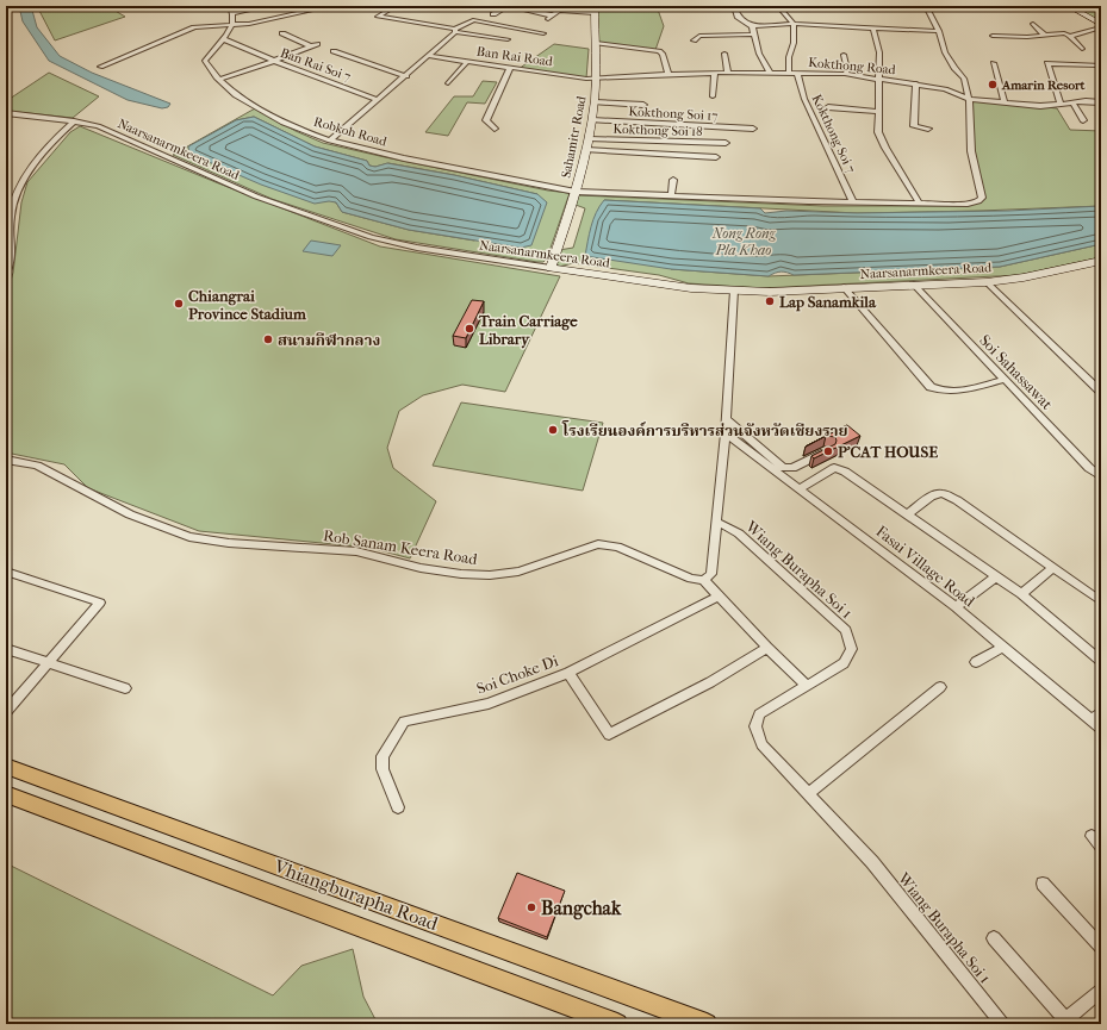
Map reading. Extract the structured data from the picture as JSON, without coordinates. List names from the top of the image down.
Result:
{
  "streets": {
    "main road": ["Vhiangburapha Road"],
    "street": [
      "Ban Rai Road",
      "Ban Rai Soi 7",
      "Kokthong Road",
      "Kokthong Soi 17",
      "Kokthong Soi 18",
      "Robkoh Road",
      "Kokthong Soi 7",
      "Sahamitr Road",
      "Naarsanarmkeera Road",
      "Soi Sahassawat",
      "Rob Sanam Keera Road",
      "Fasai Village Road",
      "Wiang Burapha Soi 1",
      "Soi Choke Di"
    ]
  },
  "crossings": [
    ["Ban Rai Road", "Kokthong Road"],
    ["Ban Rai Road", "Sahamitr Road"],
    ["Ban Rai Soi 7", "Robkoh Road"],
    ["Kokthong Road", "Robkoh Road"],
    ["Kokthong Road", "Kokthong Soi 7"],
    ["Kokthong Road", "Sahamitr Road"],
    ["Kokthong Soi 17", "Sahamitr Road"],
    ["Kokthong Soi 18", "Sahamitr Road"],
    ["Robkoh Road", "Kokthong Soi 7"],
    ["Robkoh Road", "Sahamitr Road"],
    ["Sahamitr Road", "Naarsanarmkeera Road"],
    ["Naarsanarmkeera Road", "Soi Sahassawat"]
  ],
  "water": ["Nong Rong Pla Khao"],
  "places": [
    "Amarin Resort",
    "Lap Sanamkila",
    "Chiangrai Province Stadium",
    "Train Carriage Library",
    "สนามกีฬากลาง",
    "โรงเรียนองค์การบริหารส่วนจังหวัดเชียงราย",
    "P'CAT HOUSE",
    "Bangchak"
  ]
}
